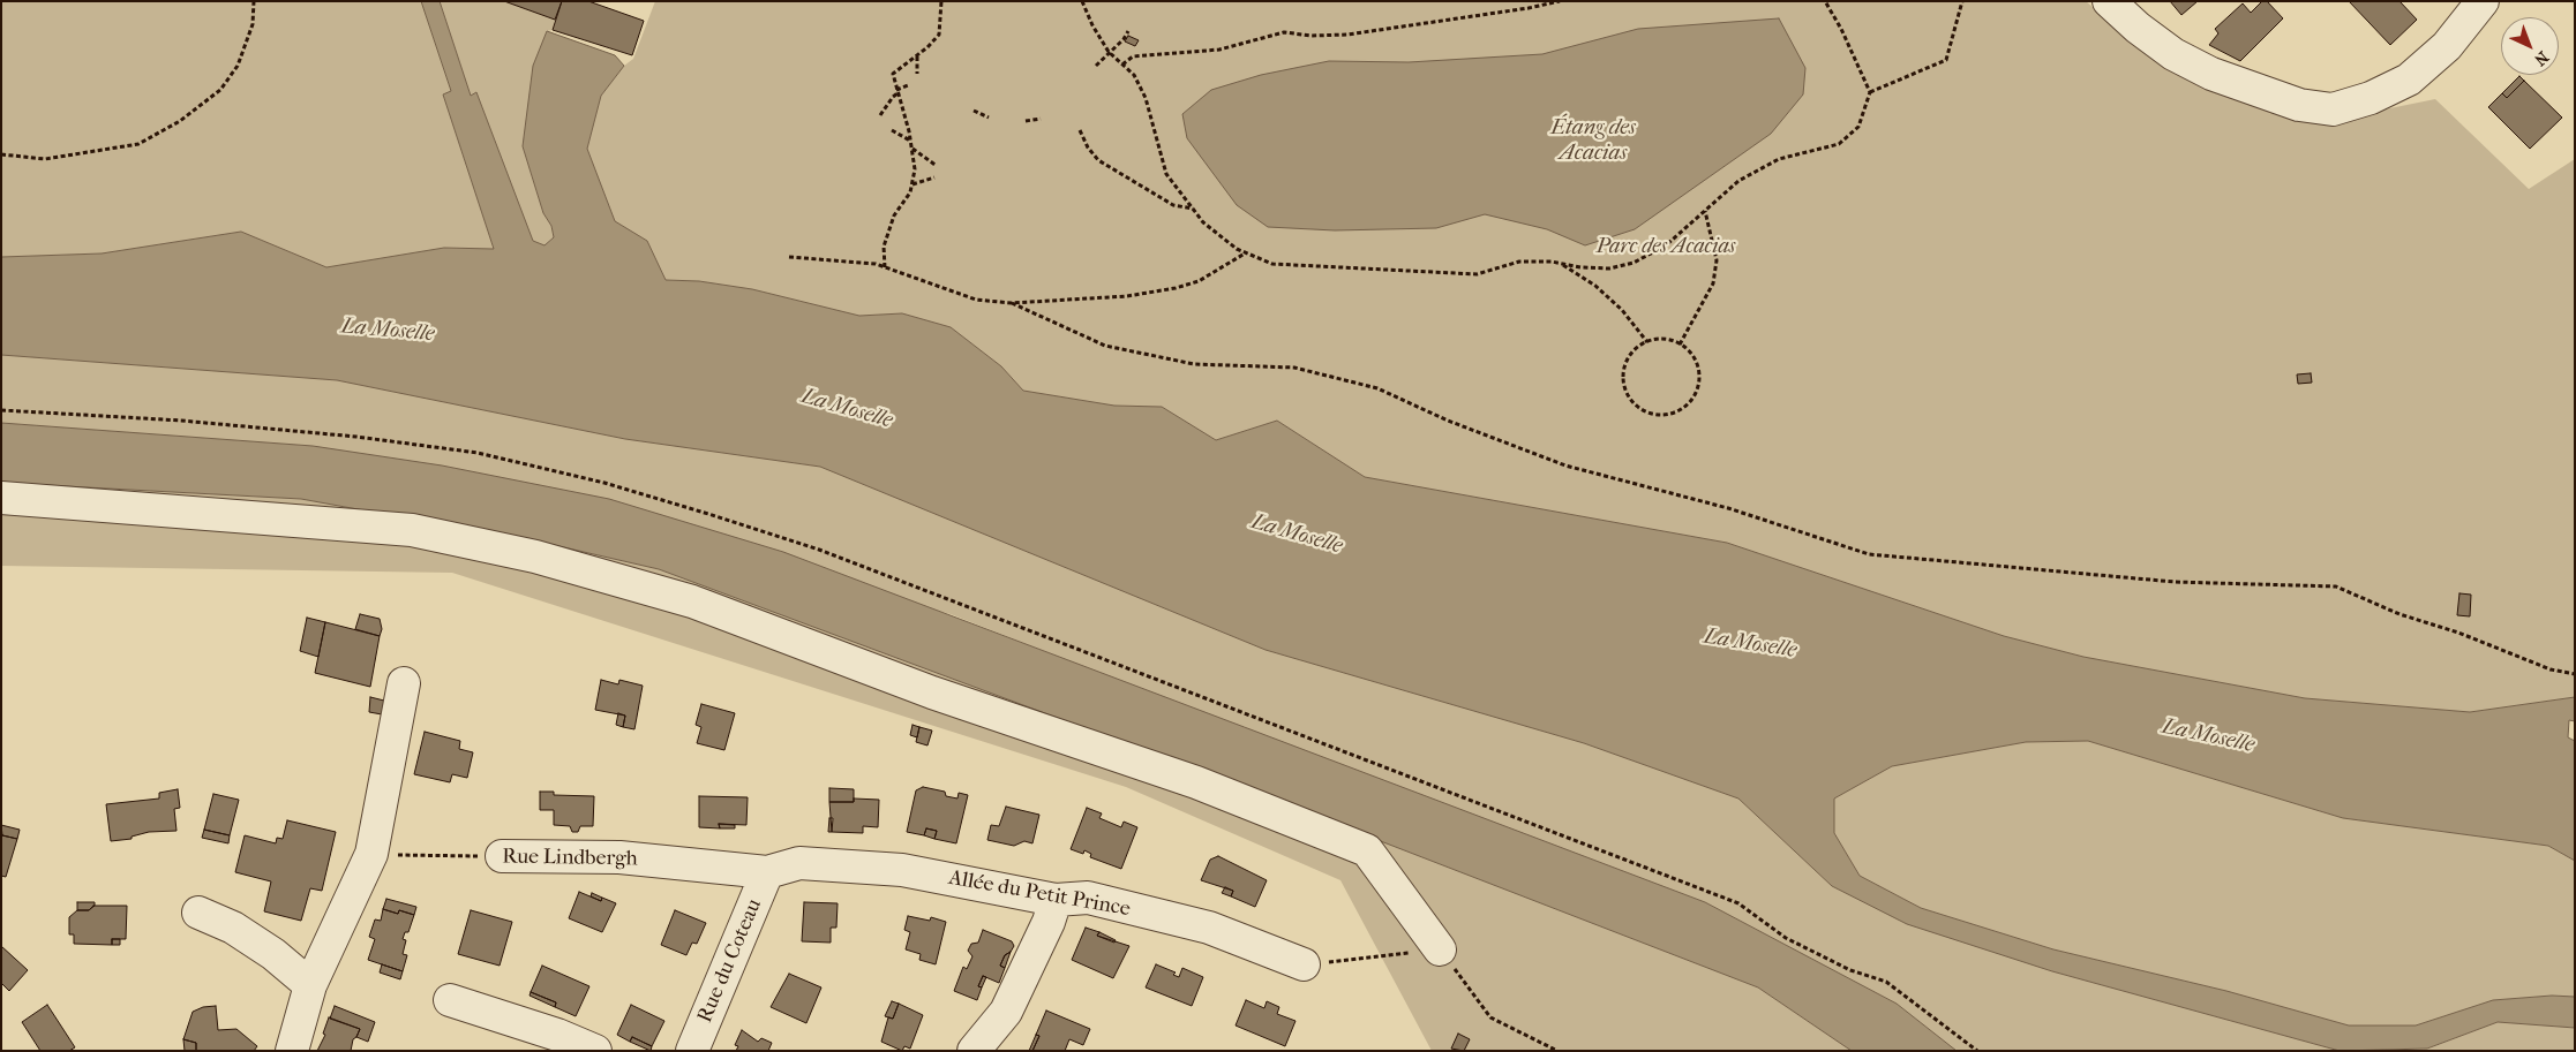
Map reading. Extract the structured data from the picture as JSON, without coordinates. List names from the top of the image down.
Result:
{
  "streets": {
    "street": ["Rue Lindbergh", "Allée du Petit Prince", "Rue du Coteau"]
  },
  "crossings": [
    ["Rue Lindbergh", "Allée du Petit Prince"],
    ["Rue Lindbergh", "Rue du Coteau"],
    ["Allée du Petit Prince", "Rue du Coteau"]
  ],
  "water": ["Étang des Acacias", "La Moselle"],
  "parks": ["Parc des Acacias"],
  "north": "bottom right"
}
